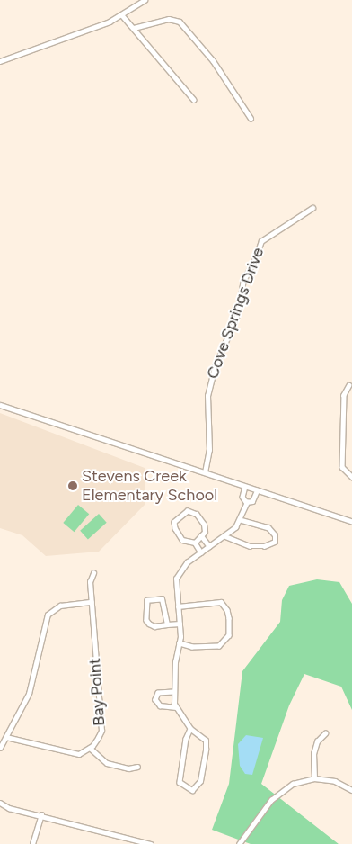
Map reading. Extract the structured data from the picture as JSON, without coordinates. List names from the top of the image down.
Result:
{
  "streets": {
    "street": ["Cove Springs Drive", "Bay Point"]
  },
  "places": ["Stevens Creek Elementary School"]
}
